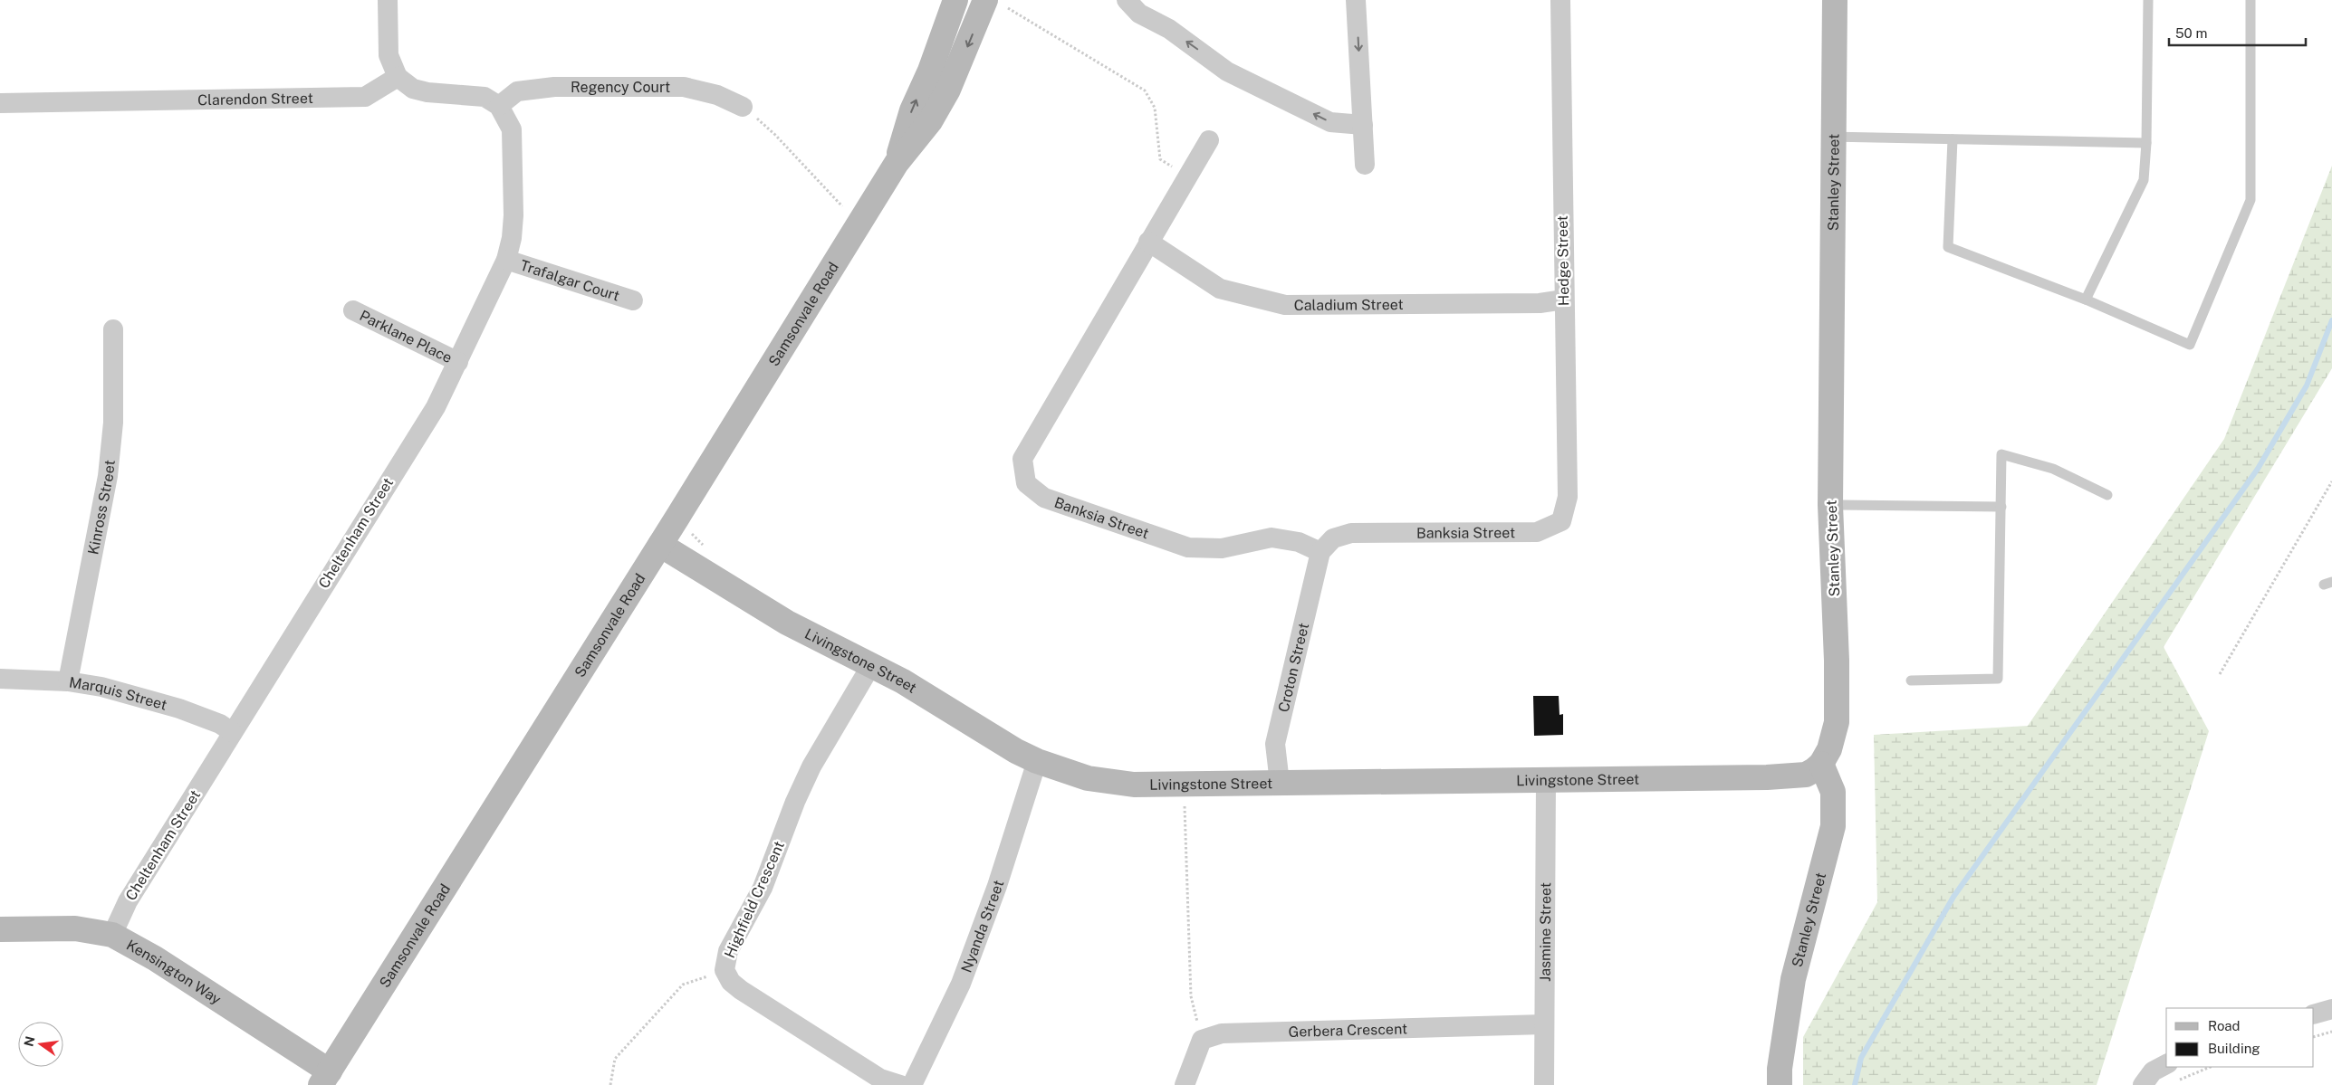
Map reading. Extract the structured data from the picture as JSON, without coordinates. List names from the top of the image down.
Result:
{
  "streets": {
    "street": [
      "Regency Court",
      "Clarendon Street",
      "Stanley Street",
      "Hedge Street",
      "Trafalgar Court",
      "Caladium Street",
      "Samsonvale Road",
      "Parklane Place",
      "Kinross Street",
      "Banksia Street",
      "Cheltenham Street",
      "Livingstone Street",
      "Croton Street",
      "Marquis Street",
      "Highfield Crescent",
      "Nyanda Street",
      "Jasmine Street",
      "Kensington Way",
      "Gerbera Crescent"
    ]
  },
  "crossings": [
    ["Regency Court", "Cheltenham Street"],
    ["Stanley Street", "Livingstone Street"],
    ["Hedge Street", "Caladium Street"],
    ["Hedge Street", "Banksia Street"],
    ["Trafalgar Court", "Cheltenham Street"],
    ["Caladium Street", "Banksia Street"],
    ["Samsonvale Road", "Livingstone Street"],
    ["Samsonvale Road", "Kensington Way"],
    ["Parklane Place", "Cheltenham Street"],
    ["Kinross Street", "Marquis Street"],
    ["Banksia Street", "Croton Street"],
    ["Cheltenham Street", "Marquis Street"],
    ["Cheltenham Street", "Kensington Way"],
    ["Livingstone Street", "Croton Street"],
    ["Livingstone Street", "Highfield Crescent"],
    ["Livingstone Street", "Nyanda Street"],
    ["Livingstone Street", "Jasmine Street"],
    ["Jasmine Street", "Gerbera Crescent"]
  ],
  "legend": ["Road", "Building"],
  "scale_bar": "50 m",
  "north": "left"
}
